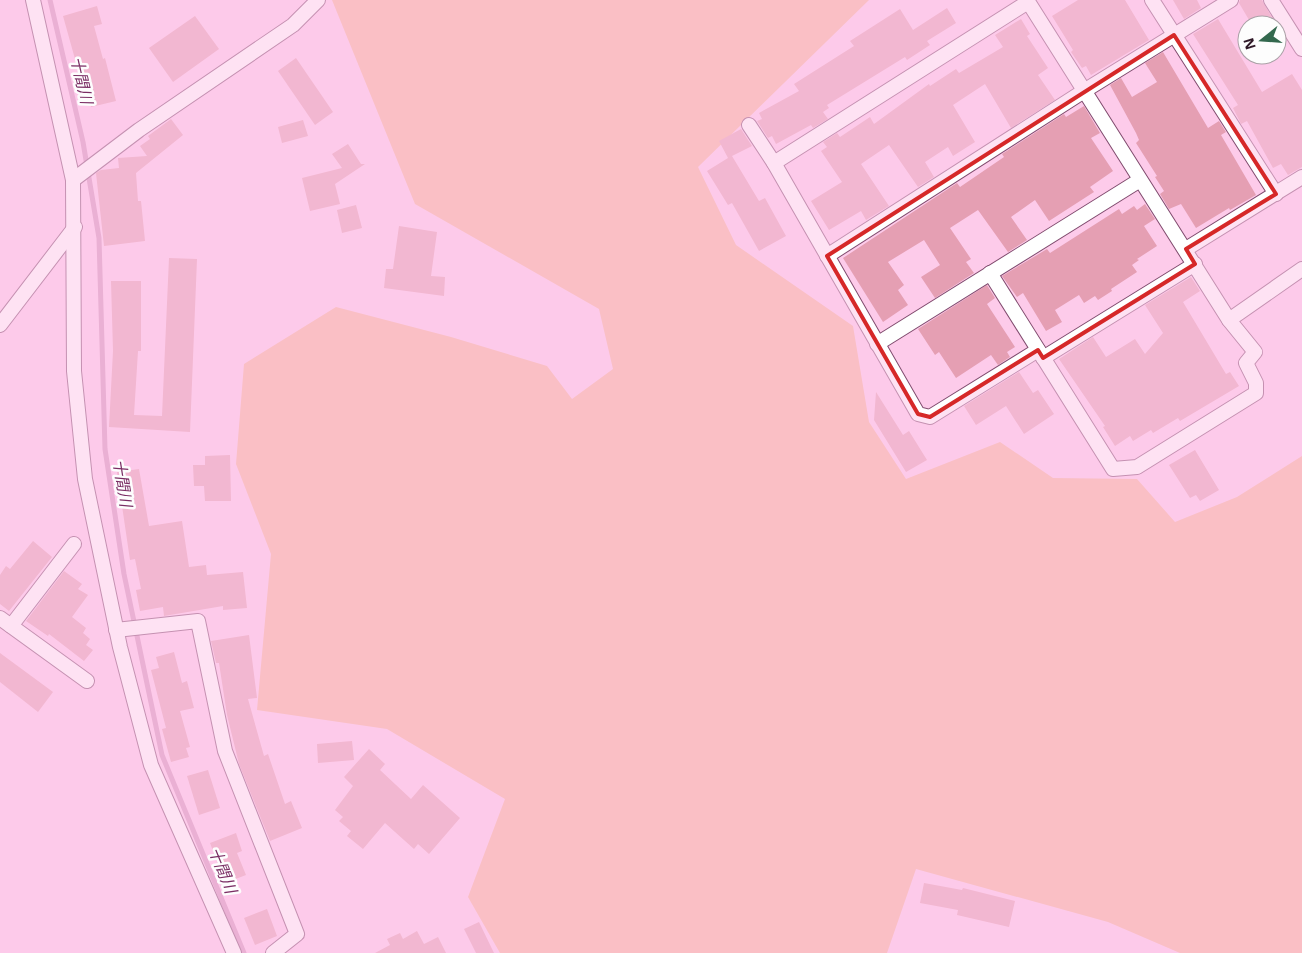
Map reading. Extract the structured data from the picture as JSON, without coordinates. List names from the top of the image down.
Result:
{
  "water": ["十間川"],
  "north": "left"
}
